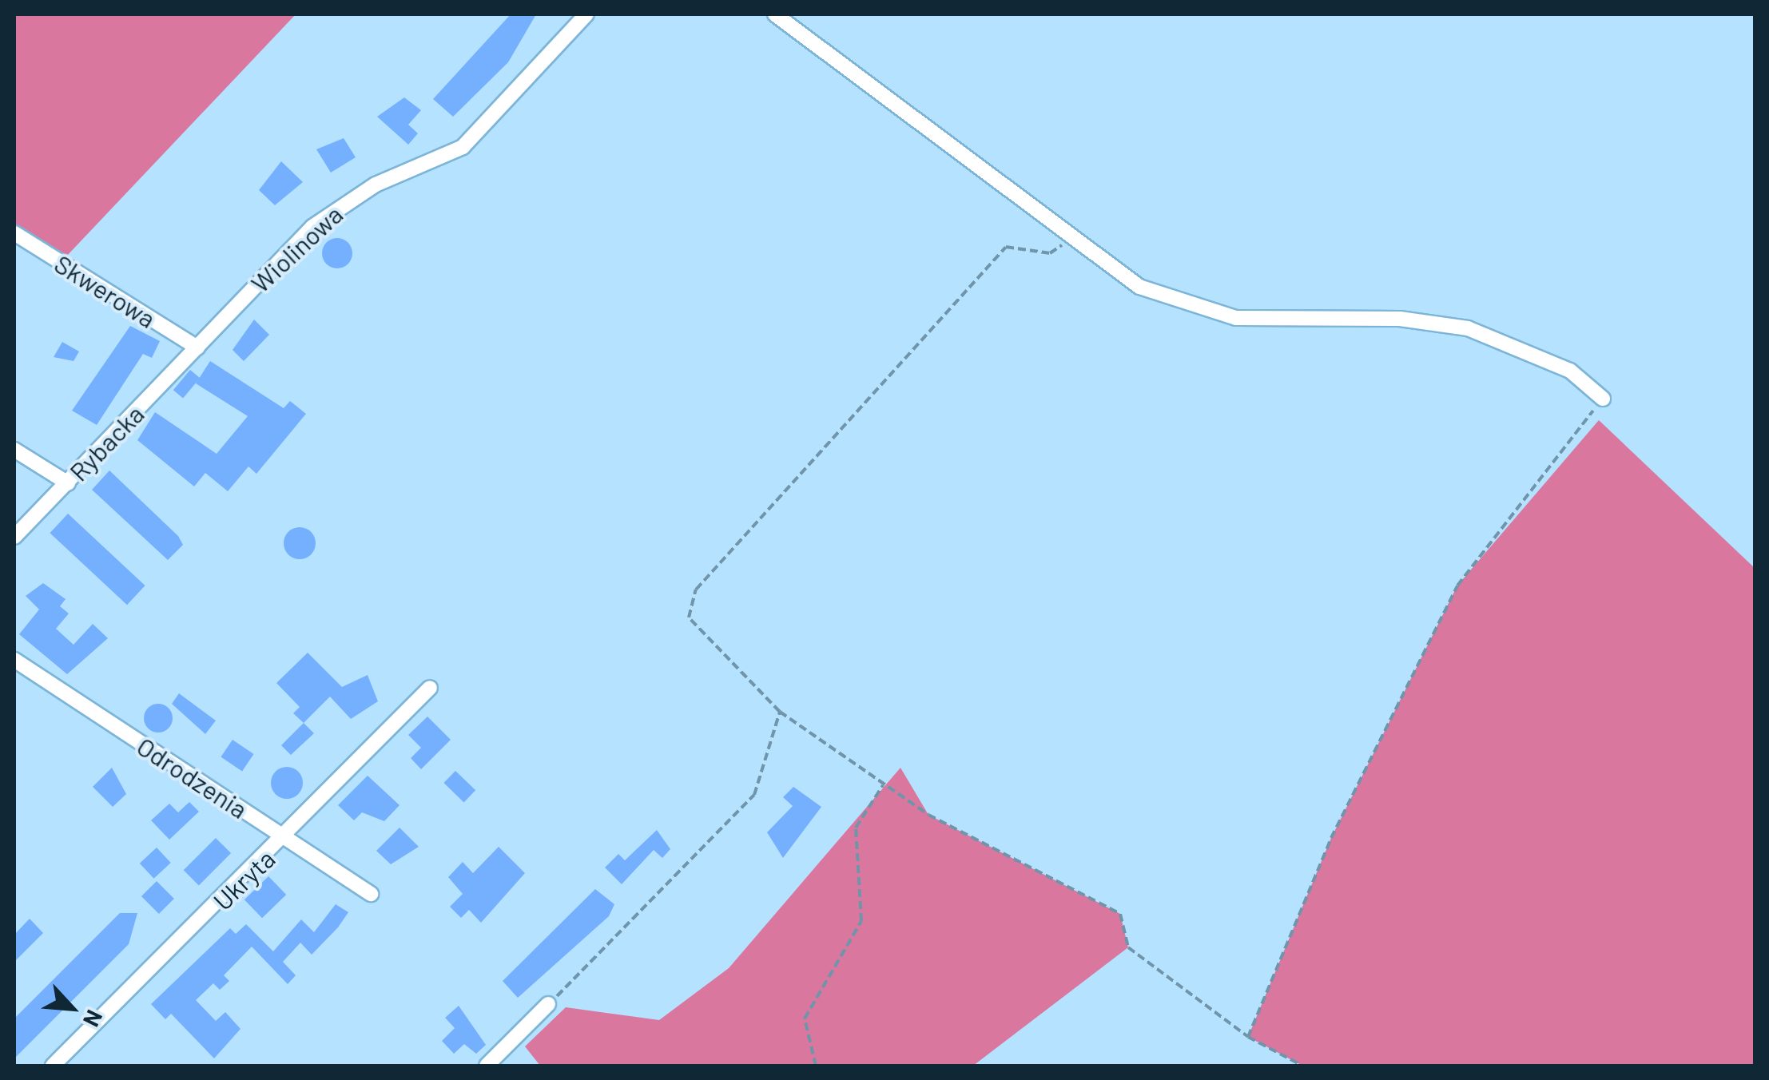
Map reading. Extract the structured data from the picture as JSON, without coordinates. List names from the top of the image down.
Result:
{
  "streets": {
    "street": [
      "Wiolinowa",
      "Skwerowa",
      "Rybacka",
      "Odrodzenia",
      "Ukryta"
    ]
  },
  "crossings": [
    ["Wiolinowa", "Skwerowa"],
    ["Wiolinowa", "Rybacka"],
    ["Skwerowa", "Rybacka"],
    ["Odrodzenia", "Ukryta"]
  ],
  "north": "bottom right"
}
